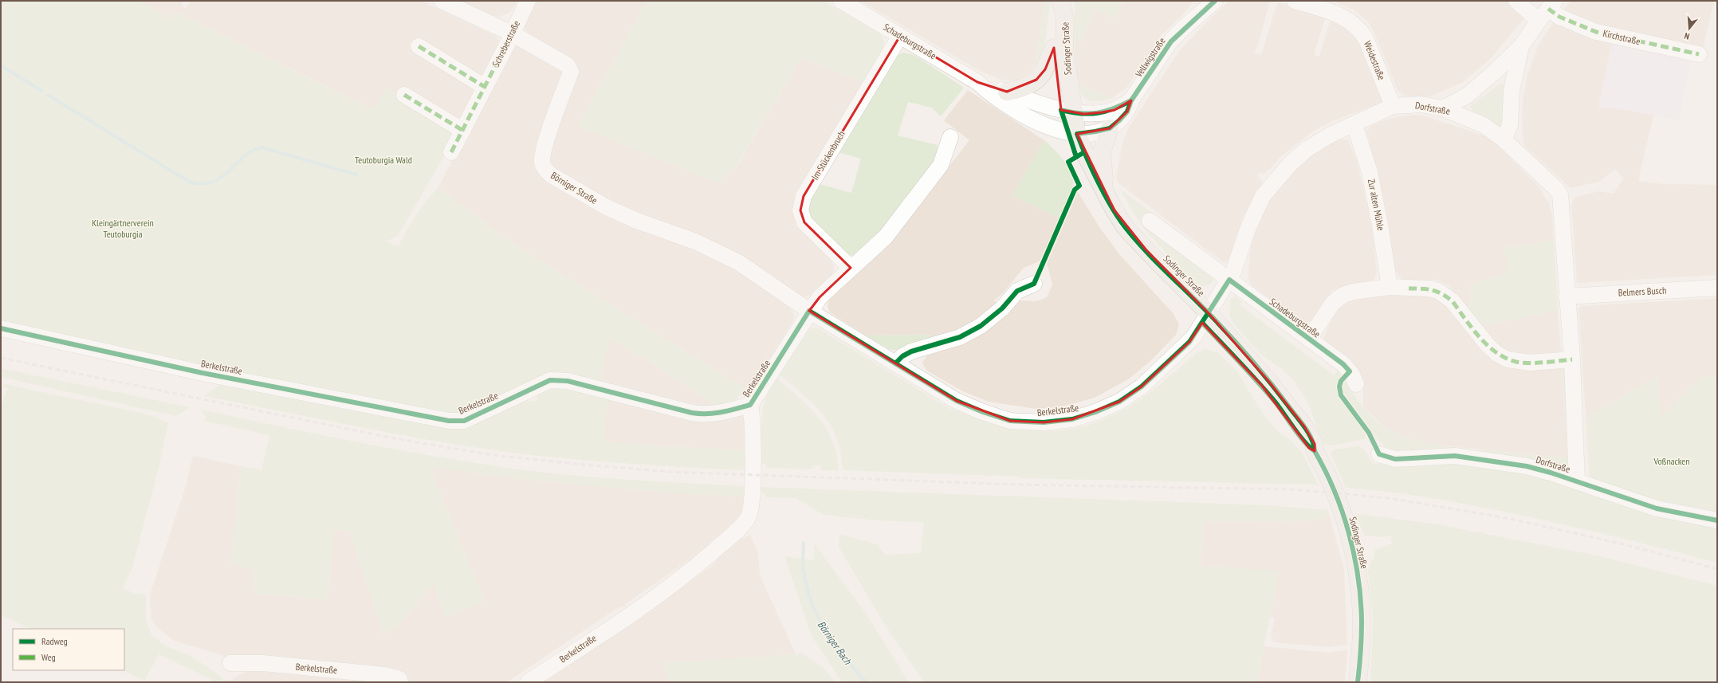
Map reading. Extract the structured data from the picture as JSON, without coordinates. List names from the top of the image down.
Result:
{
  "streets": {
    "main road": ["Sodinger Straße"],
    "street": [
      "Kirchstraße",
      "Schadeburgstraße",
      "Schreberstraße",
      "Vellwigstraße",
      "Weidestraße",
      "Dorfstraße",
      "Im Stückenbruch",
      "Börniger Straße",
      "Zur alten Mühle",
      "Belmers Busch",
      "Berkelstraße"
    ]
  },
  "crossings": [
    ["Schadeburgstraße", "Sodinger Straße"],
    ["Schadeburgstraße", "Vellwigstraße"],
    ["Schadeburgstraße", "Dorfstraße"],
    ["Schadeburgstraße", "Im Stückenbruch"],
    ["Schreberstraße", "Börniger Straße"],
    ["Sodinger Straße", "Vellwigstraße"],
    ["Sodinger Straße", "Dorfstraße"],
    ["Sodinger Straße", "Berkelstraße"],
    ["Weidestraße", "Dorfstraße"],
    ["Dorfstraße", "Zur alten Mühle"],
    ["Dorfstraße", "Belmers Busch"],
    ["Dorfstraße", "Berkelstraße"],
    ["Börniger Straße", "Berkelstraße"]
  ],
  "water": ["Börniger Bach"],
  "parks": ["Teutoburgia Wald", "Kleingärtnerverein Teutoburgia", "Voßnacken"],
  "legend": ["Radweg", "Weg"],
  "north": "bottom"
}
